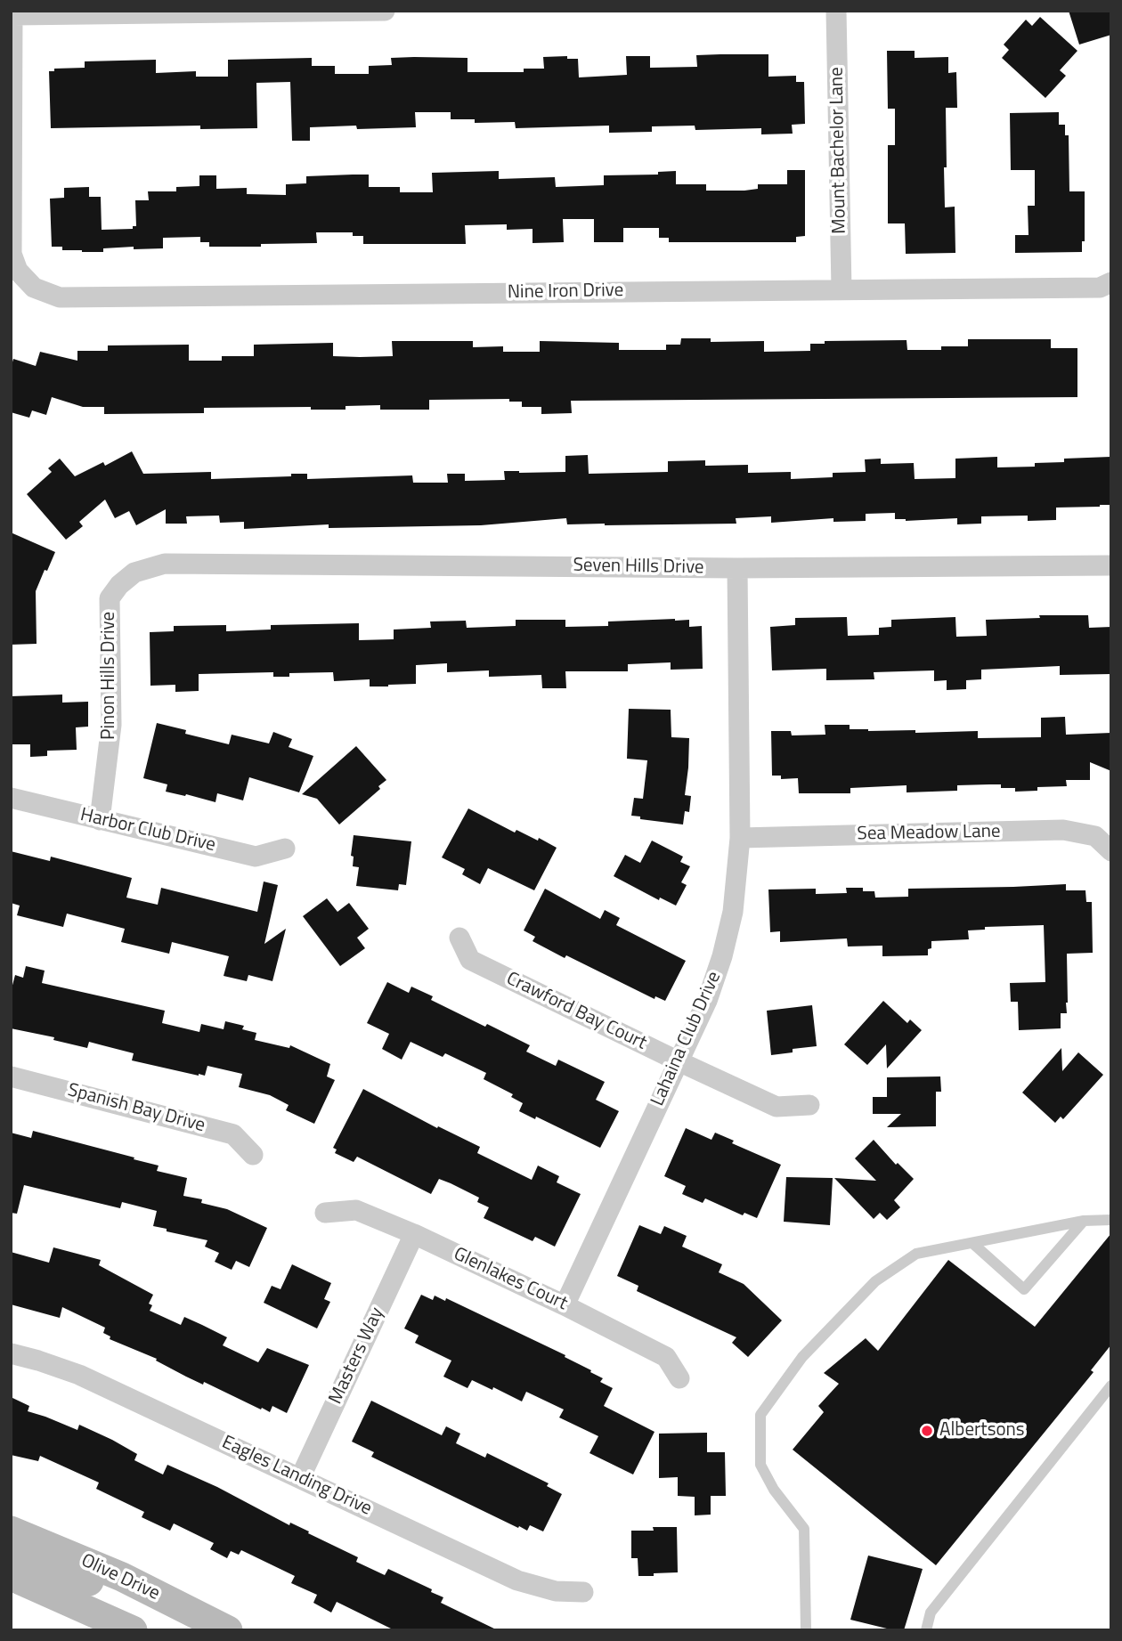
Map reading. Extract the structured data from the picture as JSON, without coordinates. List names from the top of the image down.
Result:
{
  "streets": {
    "main road": ["Olive Drive"],
    "street": [
      "Mount Bachelor Lane",
      "Nine Iron Drive",
      "Seven Hills Drive",
      "Pinon Hills Drive",
      "Harbor Club Drive",
      "Sea Meadow Lane",
      "Crawford Bay Court",
      "Lahaina Club Drive",
      "Spanish Bay Drive",
      "Glenlakes Court",
      "Masters Way",
      "Eagles Landing Drive"
    ]
  },
  "crossings": [
    ["Mount Bachelor Lane", "Nine Iron Drive"],
    ["Seven Hills Drive", "Pinon Hills Drive"],
    ["Seven Hills Drive", "Lahaina Club Drive"],
    ["Pinon Hills Drive", "Harbor Club Drive"],
    ["Sea Meadow Lane", "Lahaina Club Drive"],
    ["Crawford Bay Court", "Lahaina Club Drive"],
    ["Lahaina Club Drive", "Glenlakes Court"],
    ["Glenlakes Court", "Masters Way"],
    ["Masters Way", "Eagles Landing Drive"]
  ],
  "places": ["Albertsons"]
}
